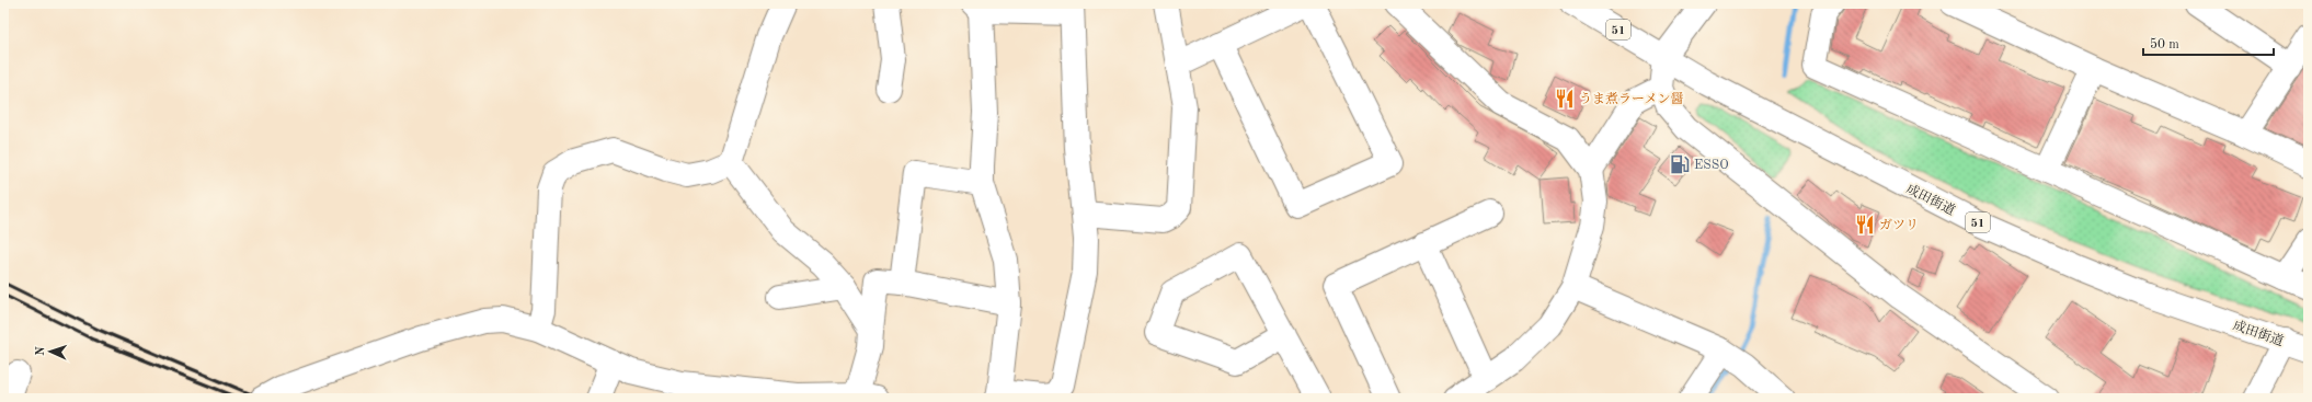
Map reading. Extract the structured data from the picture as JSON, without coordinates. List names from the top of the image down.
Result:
{
  "streets": {
    "main road": ["51", "成田街道"]
  },
  "places": {
    "restaurant": ["うま煮ラーメン醤", "ガツリ"],
    "fuel station": ["ESSO"]
  },
  "scale_bar": "50 m",
  "north": "left"
}
